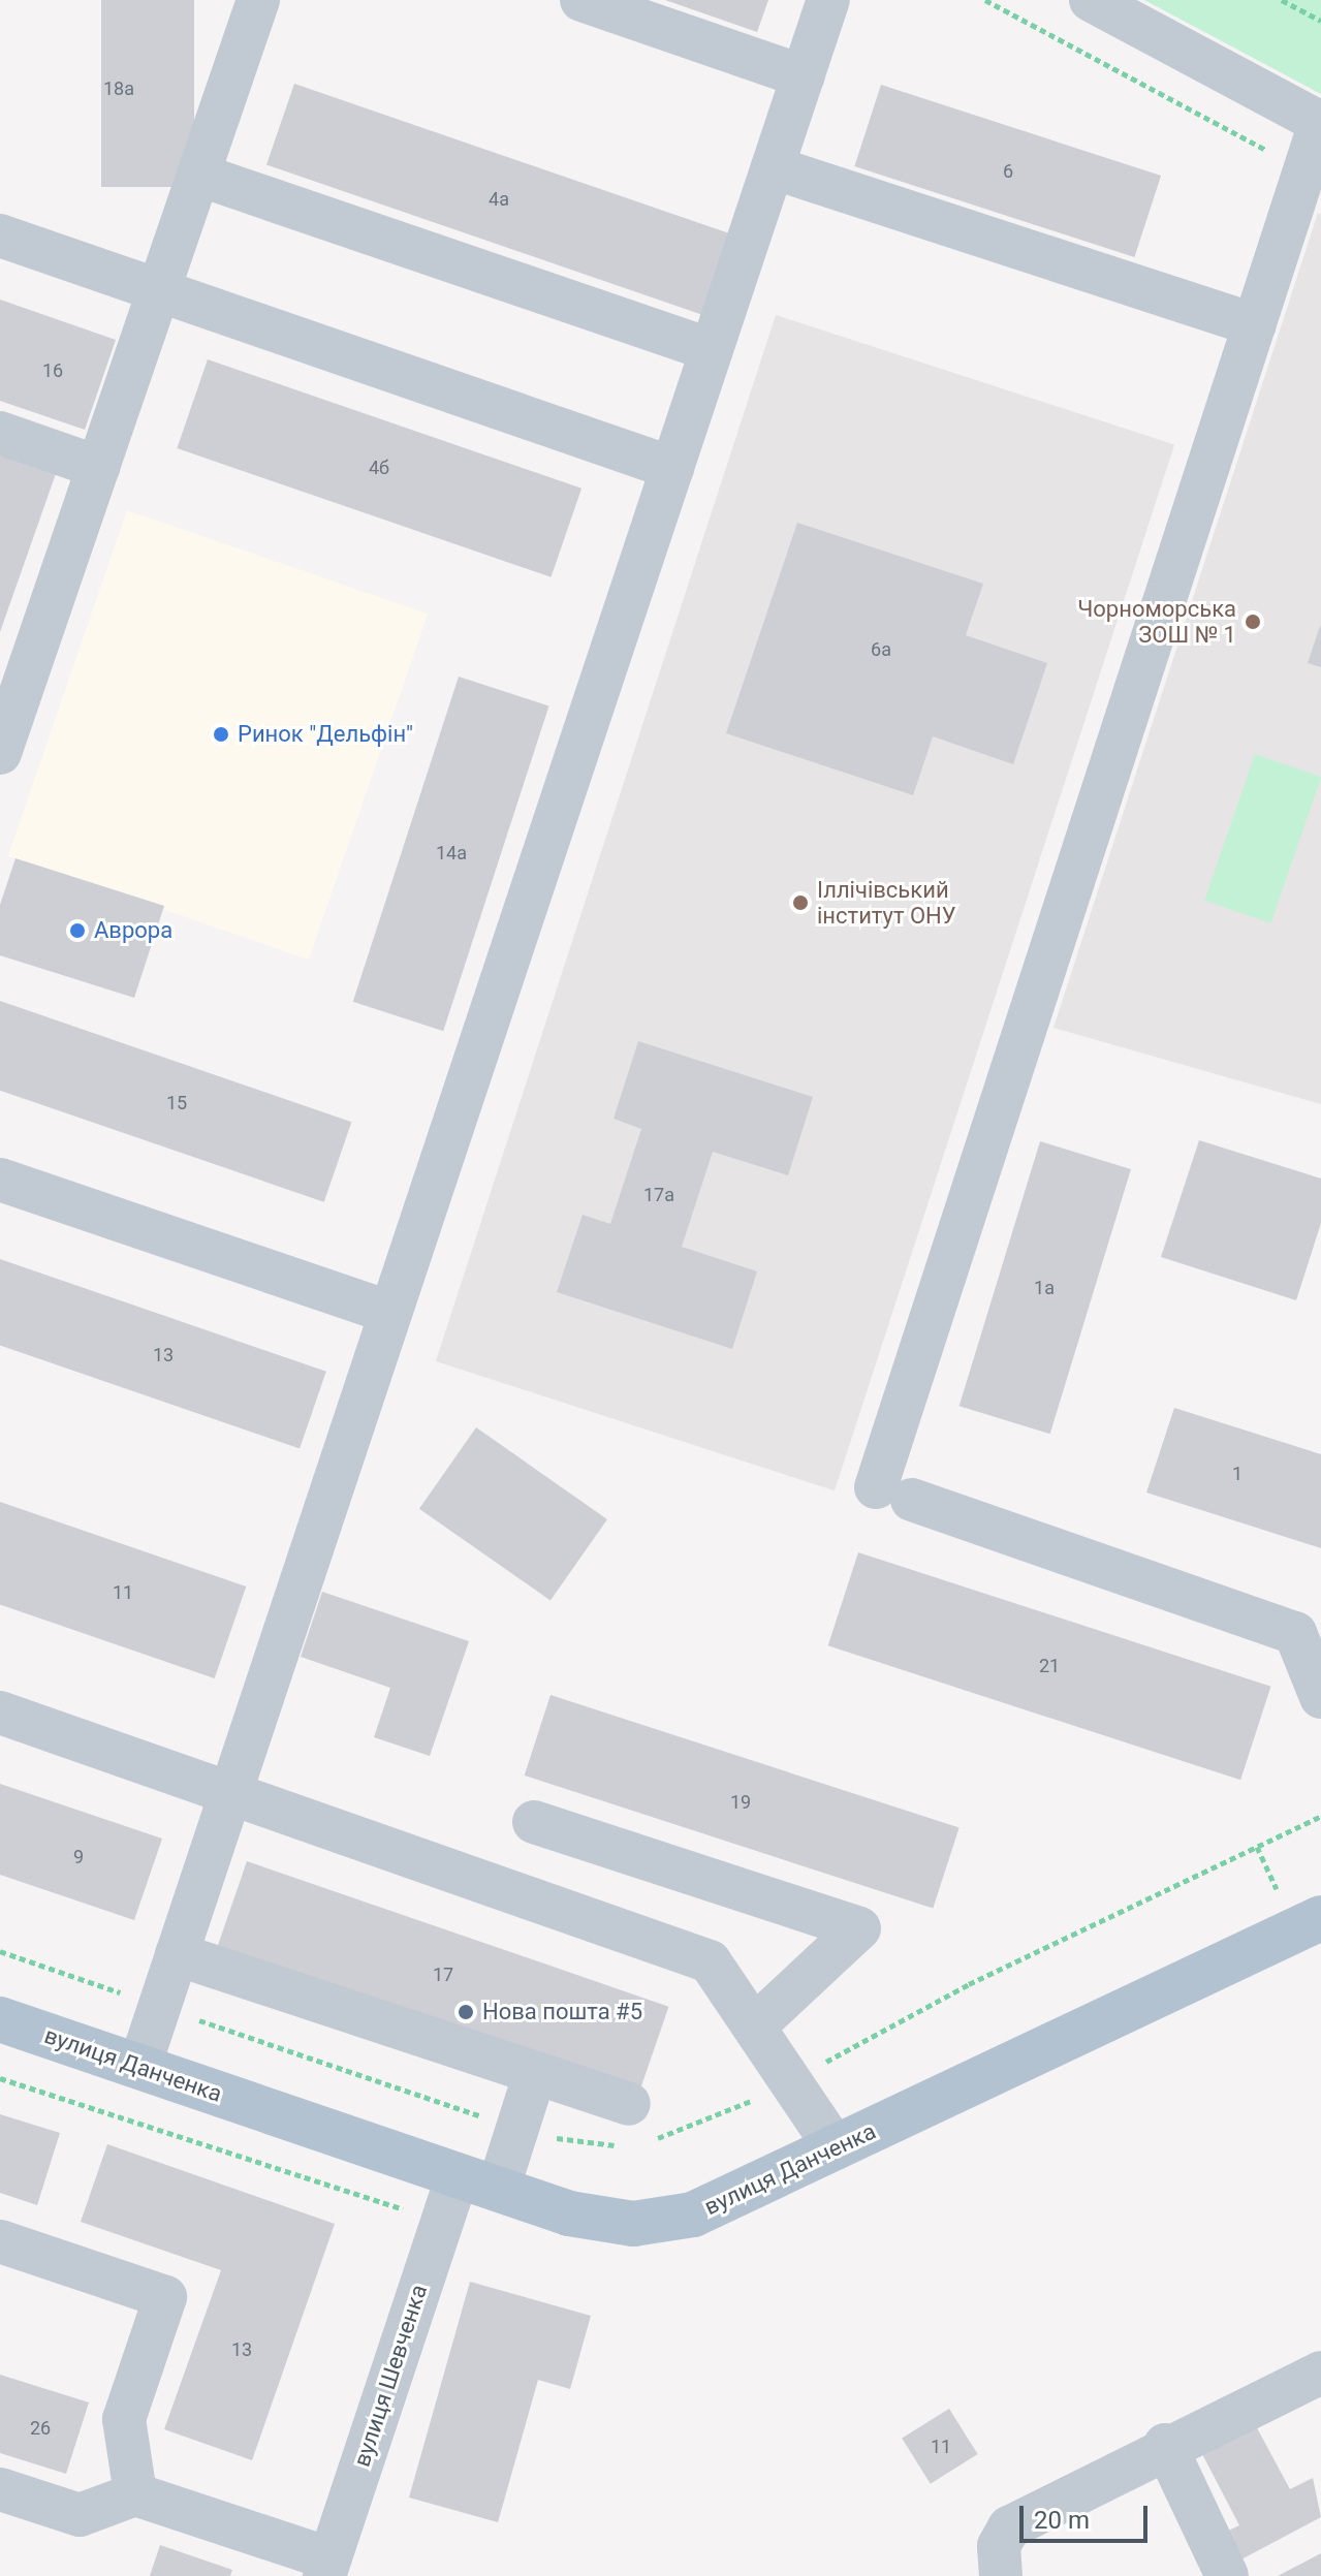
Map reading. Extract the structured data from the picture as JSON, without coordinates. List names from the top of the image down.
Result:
{
  "streets": {
    "main road": ["вулиця Данченка"],
    "street": ["вулиця Шевченка"]
  },
  "crossings": [
    ["вулиця Данченка", "вулиця Шевченка"]
  ],
  "places": [
    "Чорноморська ЗОШ № 1",
    "Ринок \"Дельфін\"",
    "Іллічівський інститут ОНУ",
    "Аврора",
    "Нова пошта #5"
  ],
  "house_numbers": [
    "18а",
    "6",
    "4а",
    "16",
    "4б",
    "6а",
    "14а",
    "15",
    "17а",
    "1а",
    "13",
    "1",
    "11",
    "21",
    "19",
    "9",
    "17",
    "13",
    "26",
    "11"
  ],
  "scale_bar": "20 m"
}
